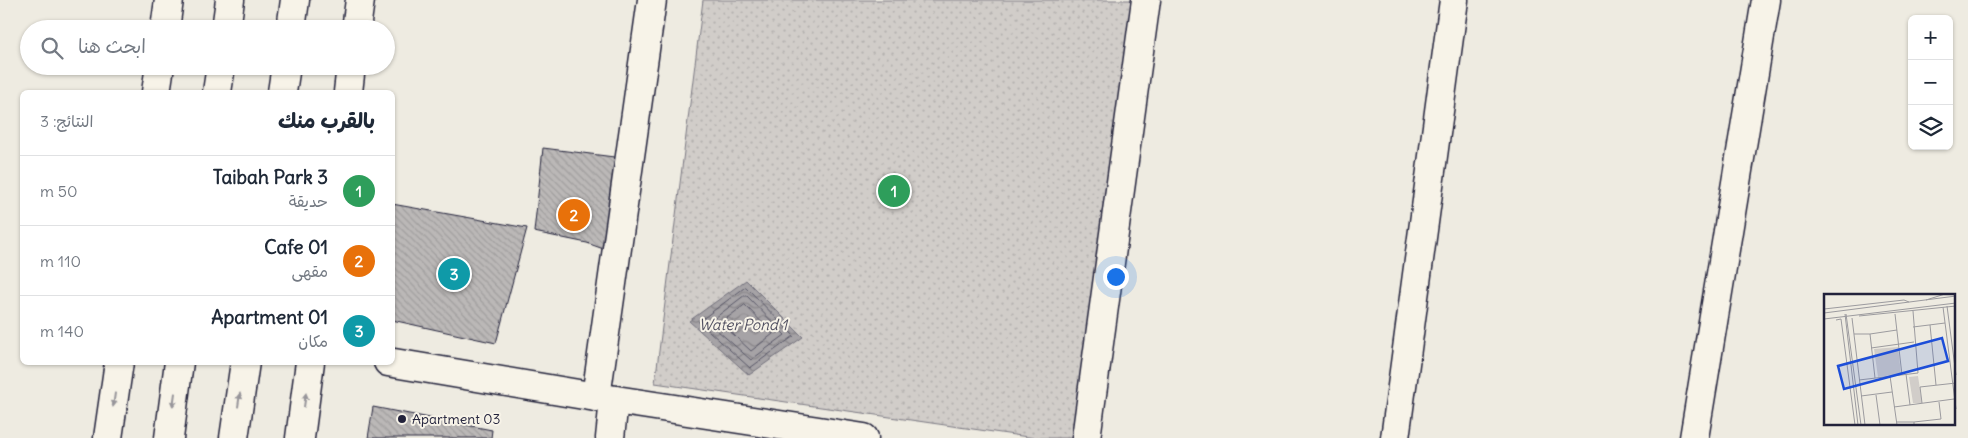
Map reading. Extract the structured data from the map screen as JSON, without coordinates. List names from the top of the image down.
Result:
{
  "water": ["Water Pond 1"],
  "places": ["Apartment 03"],
  "page": {
    "map_buttons": ["+", "−"],
    "search": "ابحث هنا",
    "heading": ["بالقرب منك", "النتائج: 3"],
    "list": [
      {
        "mark": "1",
        "name": "Taibah Park 3",
        "note": "حديقة",
        "value": "50 m"
      },
      {
        "mark": "2",
        "name": "Cafe 01",
        "note": "مقهى",
        "value": "110 m"
      },
      {
        "mark": "3",
        "name": "Apartment 01",
        "note": "مكان",
        "value": "140 m"
      }
    ],
    "pins": ["1", "2", "3"]
  }
}
